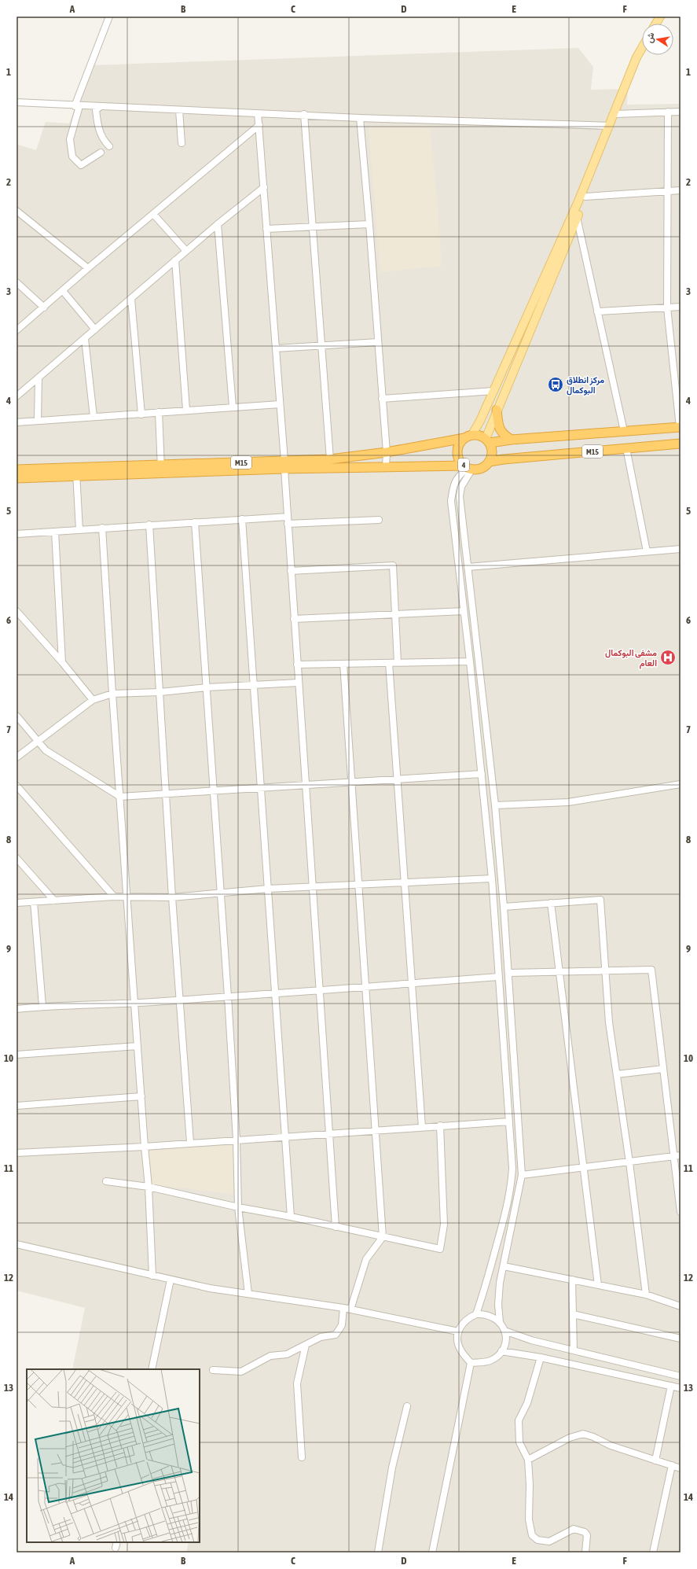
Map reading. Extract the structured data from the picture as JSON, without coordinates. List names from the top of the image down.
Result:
{
  "streets": {
    "highway": ["M15", "4"]
  },
  "crossings": [
    ["M15", "4"]
  ],
  "places": {
    "bus stop": ["مركز انطلاق البوكمال"],
    "hospital": ["مشفى البوكمال العام"]
  },
  "north": "left",
  "grid": {
    "columns": [
      "A",
      "B",
      "C",
      "D",
      "E",
      "F"
    ],
    "rows": [
      "1",
      "2",
      "3",
      "4",
      "5",
      "6",
      "7",
      "8",
      "9",
      "10",
      "11",
      "12",
      "13",
      "14"
    ]
  }
}
